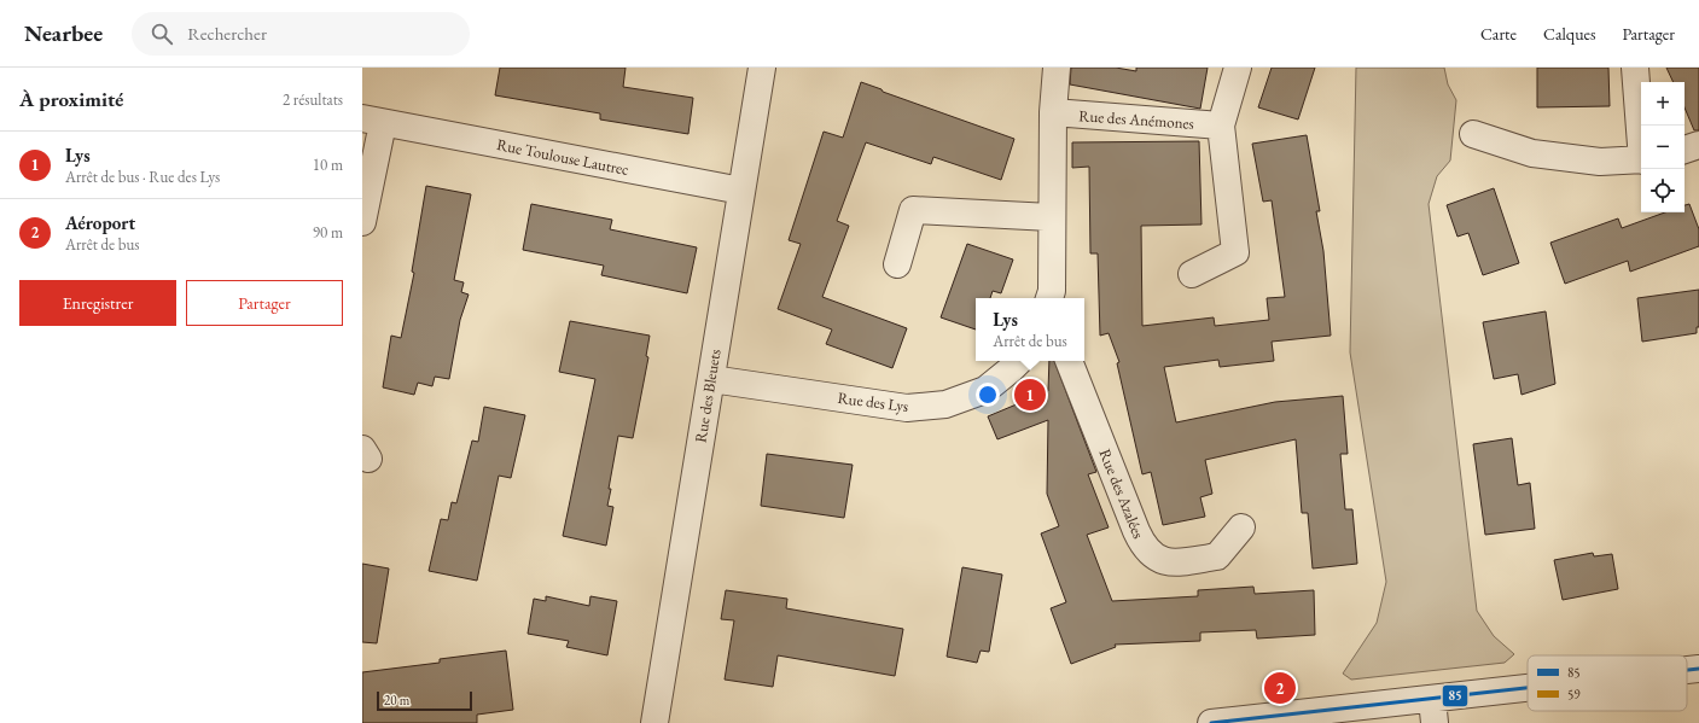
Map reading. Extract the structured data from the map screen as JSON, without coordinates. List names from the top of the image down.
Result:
{
  "streets": {
    "street": [
      "Rue des Anémones",
      "Rue Toulouse Lautrec",
      "Rue des Bleuets",
      "Rue des Lys",
      "Rue des Azalées"
    ]
  },
  "crossings": [
    ["Rue Toulouse Lautrec", "Rue des Bleuets"],
    ["Rue des Bleuets", "Rue des Lys"]
  ],
  "lines": ["transit line 85"],
  "legend": ["85", "59"],
  "scale_bar": "20 m",
  "page": {
    "header": "Nearbee",
    "search": "Rechercher",
    "nav": ["Carte", "Calques", "Partager"],
    "heading": ["À proximité", "2 résultats"],
    "map_buttons": ["+", "−"],
    "list": [
      {
        "mark": "1",
        "name": "Lys",
        "note": "Arrêt de bus · Rue des Lys",
        "value": "10 m"
      },
      {
        "mark": "2",
        "name": "Aéroport",
        "note": "Arrêt de bus",
        "value": "90 m"
      }
    ],
    "buttons": ["Enregistrer", "Partager"],
    "popup": ["Lys", "Arrêt de bus"],
    "pins": ["1", "2"],
    "scale": "20 m"
  }
}
